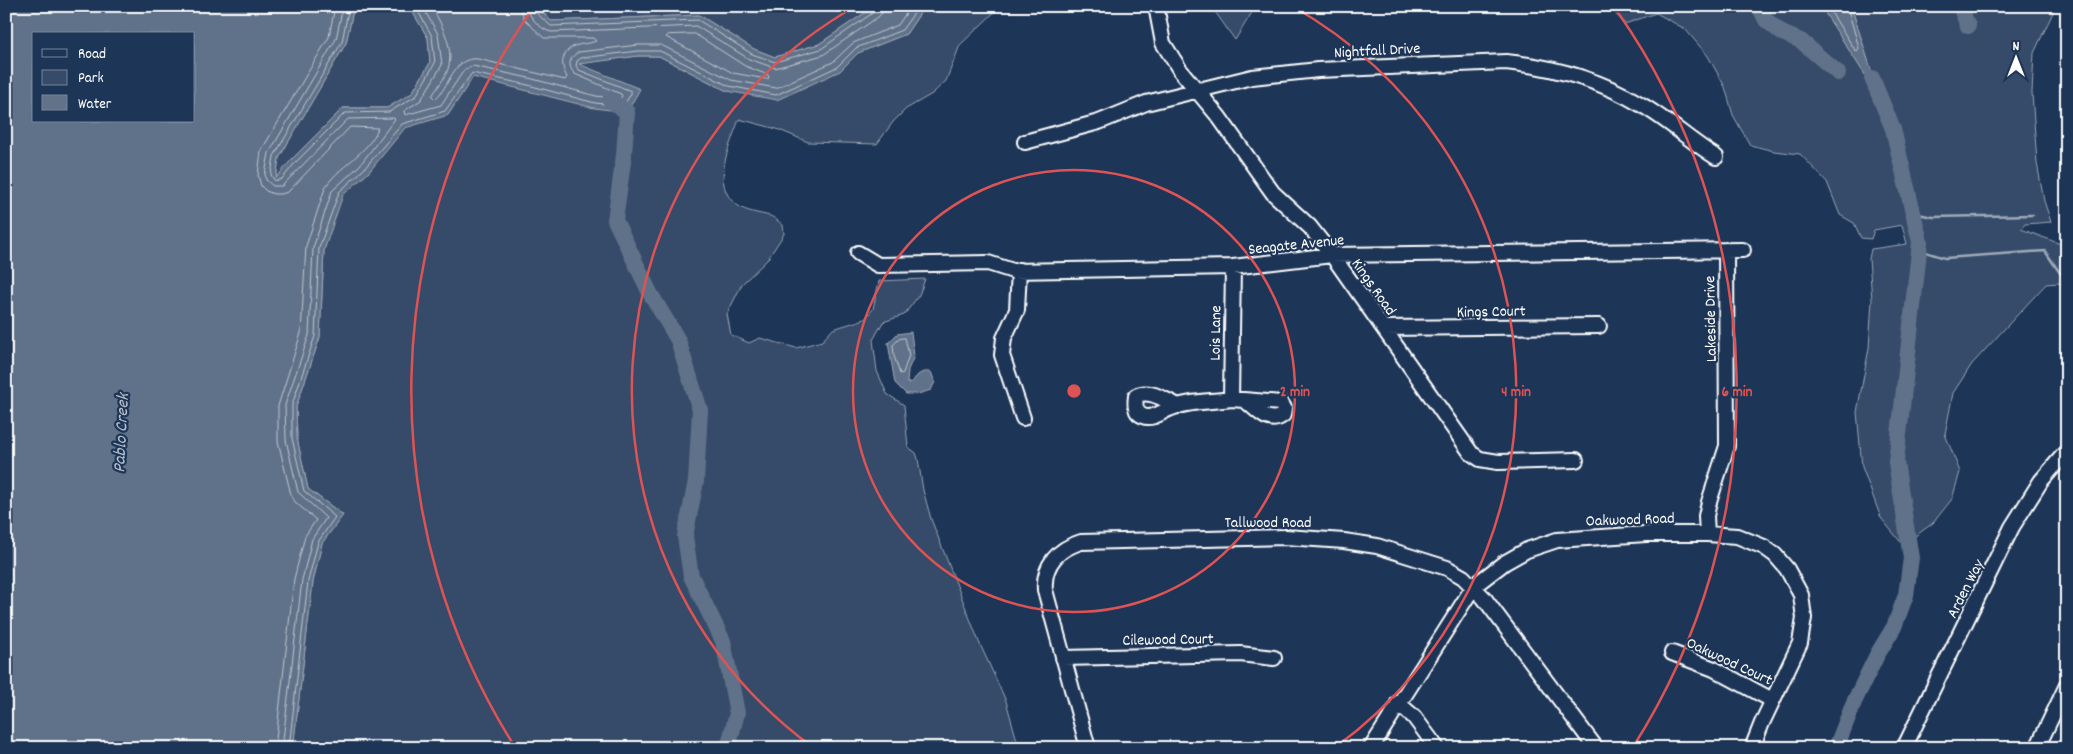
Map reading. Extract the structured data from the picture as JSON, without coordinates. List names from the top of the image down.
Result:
{
  "streets": {
    "street": [
      "Nightfall Drive",
      "Seagate Avenue",
      "Kings Road",
      "Kings Court",
      "Lakeside Drive",
      "Lois Lane",
      "Oakwood Road",
      "Tallwood Road",
      "Arden Way",
      "Cilewood Court",
      "Oakwood Court"
    ]
  },
  "crossings": [
    ["Nightfall Drive", "Kings Road"],
    ["Seagate Avenue", "Kings Road"],
    ["Seagate Avenue", "Lakeside Drive"],
    ["Seagate Avenue", "Lois Lane"],
    ["Kings Road", "Kings Court"],
    ["Lakeside Drive", "Oakwood Road"],
    ["Oakwood Road", "Tallwood Road"],
    ["Oakwood Road", "Oakwood Court"],
    ["Tallwood Road", "Cilewood Court"]
  ],
  "water": ["Pablo Creek"],
  "legend": ["Road", "Park", "Water"],
  "north": "top",
  "rings": ["2 min", "4 min", "6 min"]
}
